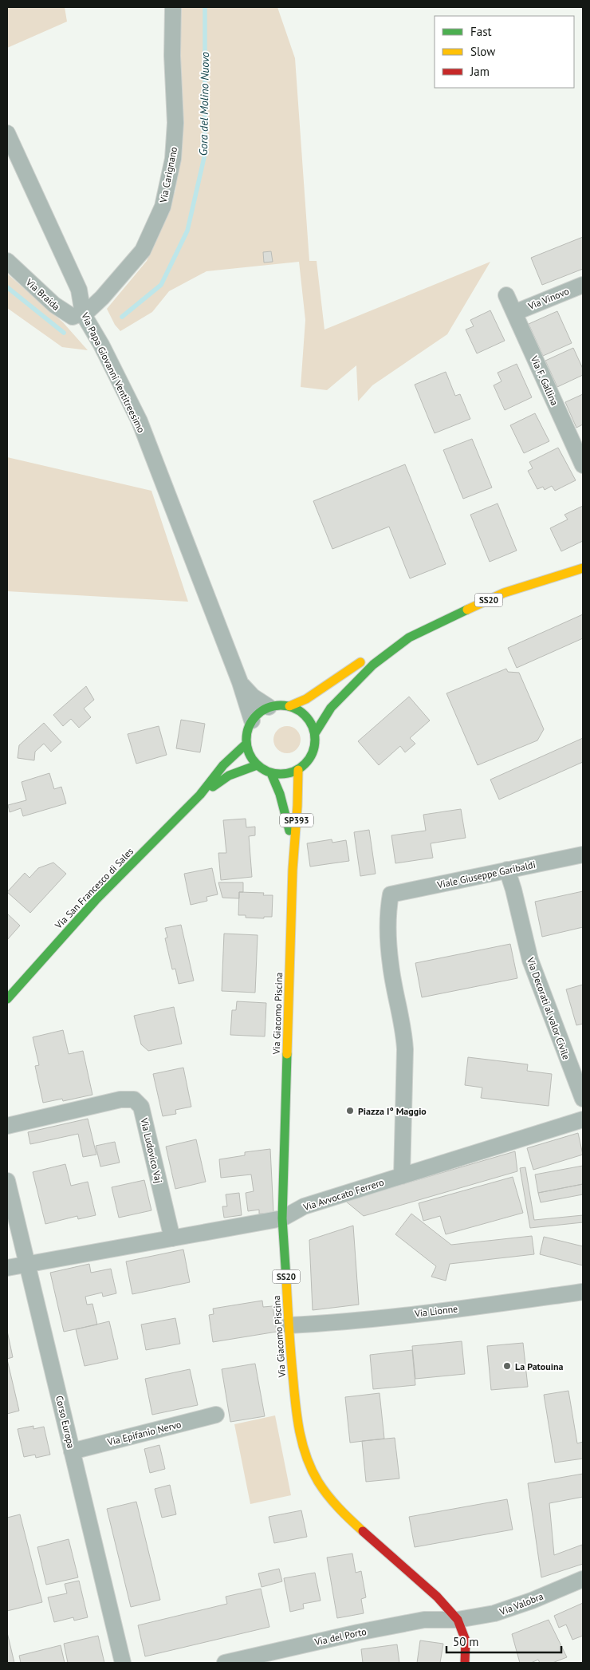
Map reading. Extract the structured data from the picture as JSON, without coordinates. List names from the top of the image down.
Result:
{
  "streets": {
    "main road": [
      "SS20",
      "SP393",
      "Via San Francesco di Sales",
      "Via Giacomo Piscina"
    ],
    "street": [
      "Via Carignano",
      "Via Braida",
      "Via Vinovo",
      "Via Papa Giovanni Ventitreesimo",
      "Via F. Gallina",
      "Viale Giuseppe Garibaldi",
      "Via Decorati al valor Civile",
      "Via Ludovico Vaj",
      "Via Avvocato Ferrero",
      "Via Lionne",
      "Corso Europa",
      "Via Epifanio Nervo",
      "Via Valobra",
      "Via del Porto"
    ]
  },
  "crossings": [
    ["Via Carignano", "Via Braida"],
    ["Via Carignano", "Via Papa Giovanni Ventitreesimo"],
    ["Via Braida", "Via Papa Giovanni Ventitreesimo"],
    ["Via Vinovo", "Via F. Gallina"],
    ["Via Papa Giovanni Ventitreesimo", "SS20"],
    ["Via Papa Giovanni Ventitreesimo", "Via Giacomo Piscina"],
    ["SS20", "Via Giacomo Piscina"],
    ["SS20", "Via Valobra"],
    ["SS20", "Via del Porto"],
    ["Viale Giuseppe Garibaldi", "Via Decorati al valor Civile"],
    ["Viale Giuseppe Garibaldi", "Via Avvocato Ferrero"],
    ["Via Giacomo Piscina", "Via Avvocato Ferrero"],
    ["Via Giacomo Piscina", "Via Lionne"],
    ["Via Giacomo Piscina", "Via Valobra"],
    ["Via Giacomo Piscina", "Via del Porto"],
    ["Via Ludovico Vaj", "Via Avvocato Ferrero"],
    ["Via Avvocato Ferrero", "Corso Europa"],
    ["Corso Europa", "Via Epifanio Nervo"],
    ["Via Valobra", "Via del Porto"]
  ],
  "water": ["Gora del Molino Nuovo"],
  "places": ["Piazza I° Maggio", "La Patouina"],
  "legend": ["Fast", "Slow", "Jam"],
  "scale_bar": "50 m"
}
